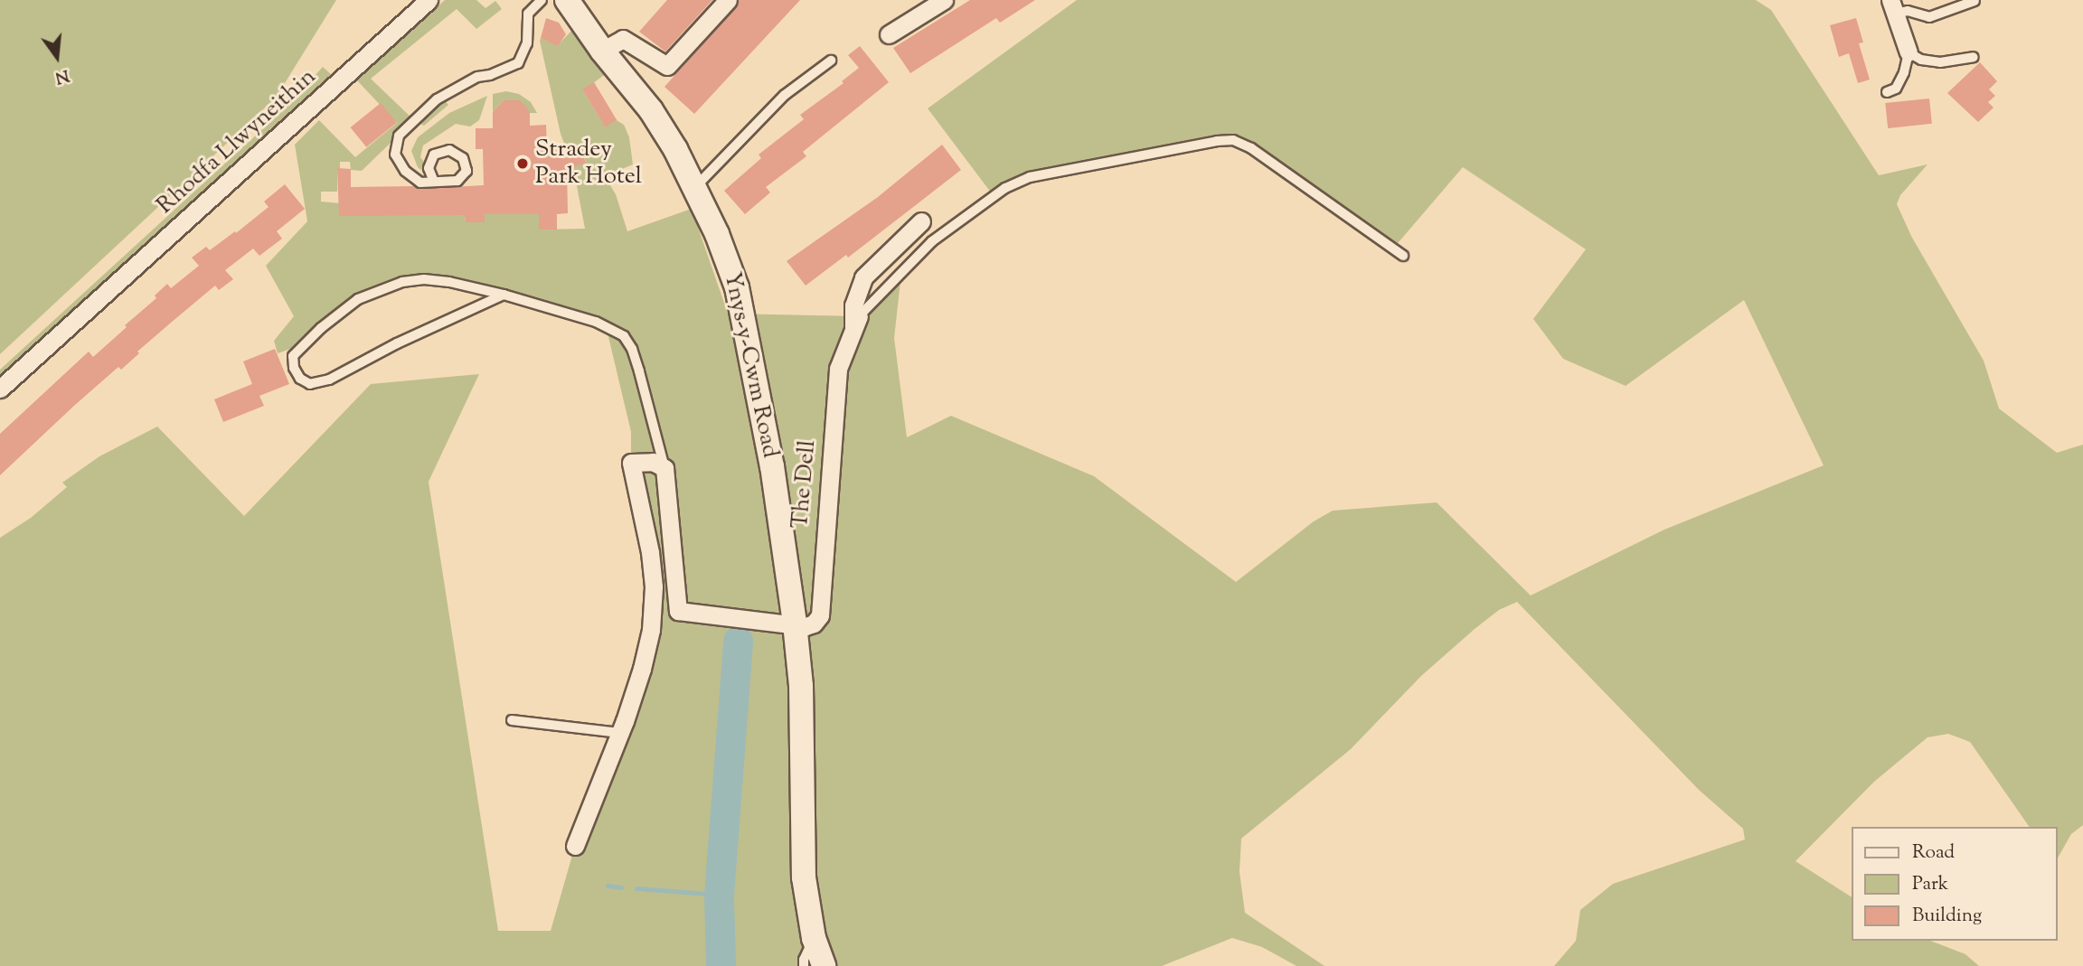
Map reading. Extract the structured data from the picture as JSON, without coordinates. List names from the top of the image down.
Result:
{
  "streets": {
    "main road": ["Ynys-y-Cwm Road"],
    "street": ["Rhodfa Llwyneithin", "The Dell"]
  },
  "crossings": [
    ["Ynys-y-Cwm Road", "The Dell"]
  ],
  "places": ["Stradey Park Hotel"],
  "legend": ["Road", "Park", "Building"],
  "north": "bottom"
}
